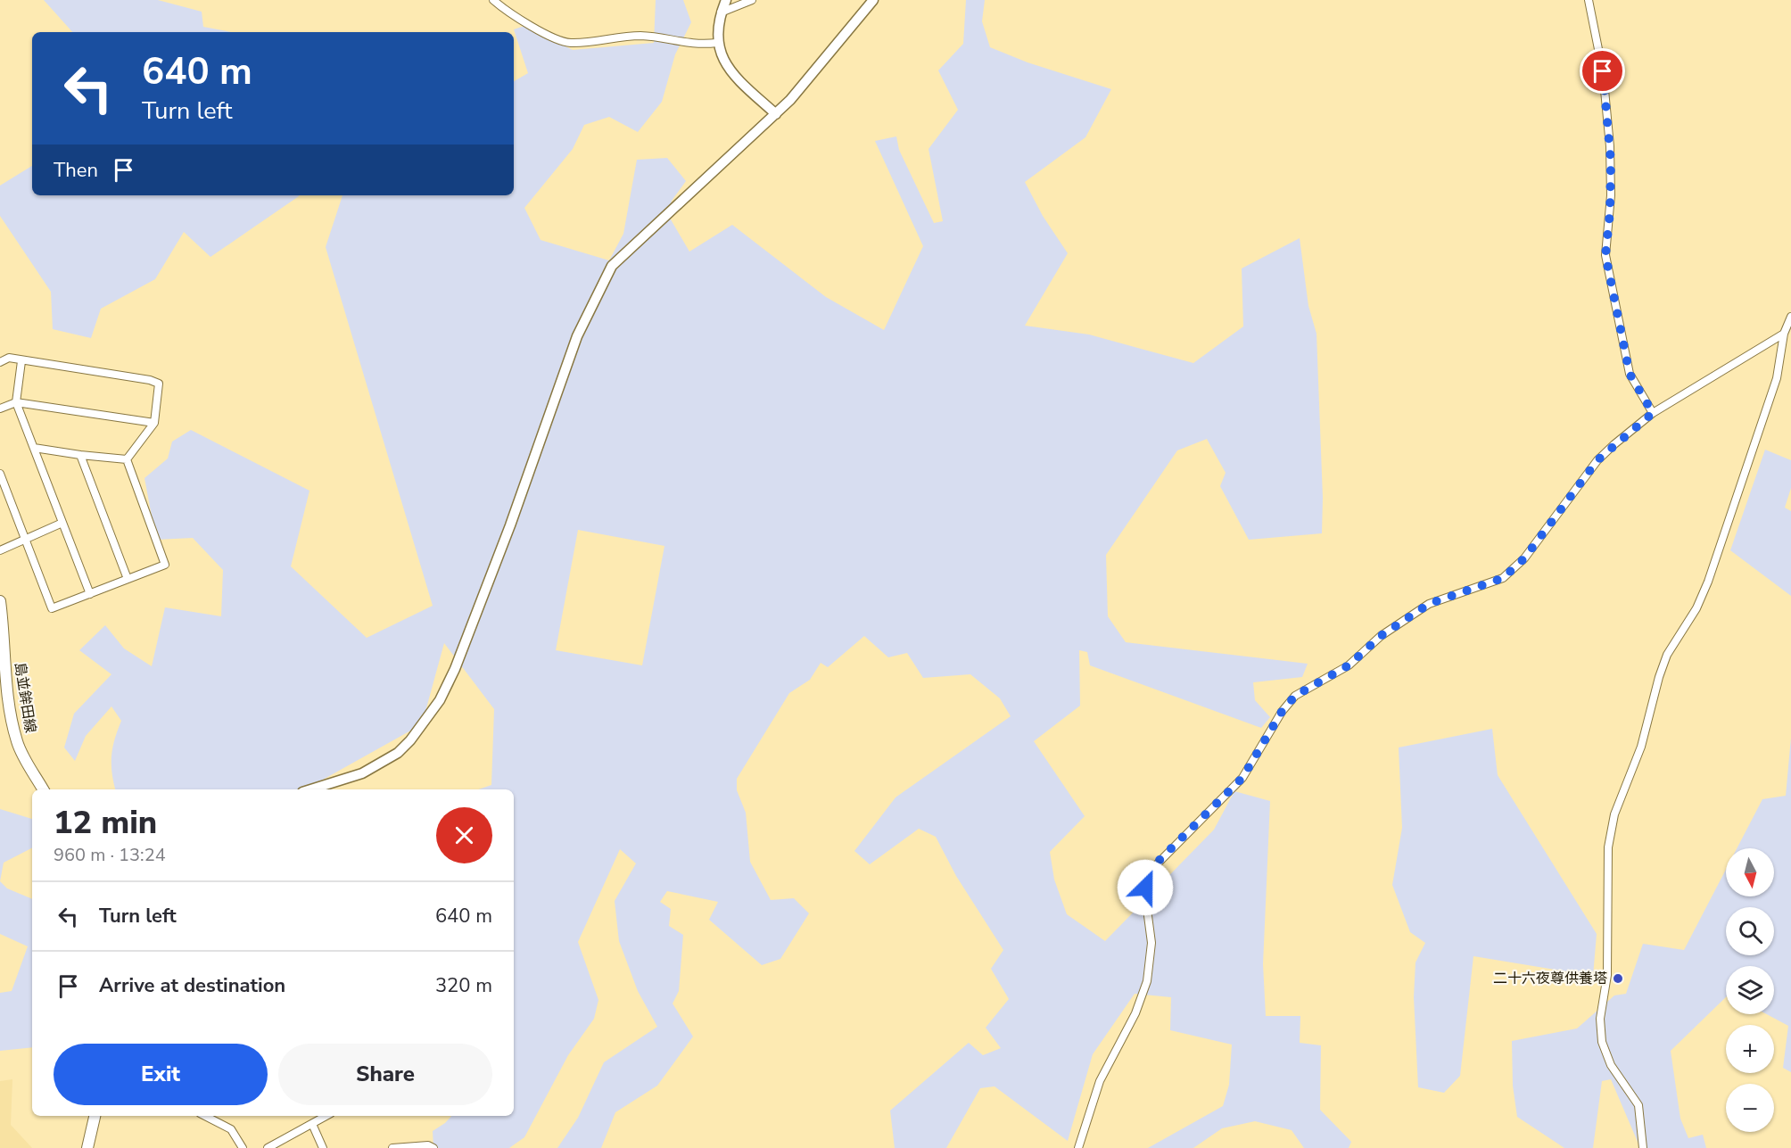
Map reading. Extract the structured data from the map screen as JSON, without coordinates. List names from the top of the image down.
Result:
{
  "streets": {
    "main road": ["島並鉾田線"]
  },
  "places": ["二十六夜尊供養塔"],
  "north": "bottom",
  "page": {
    "turn": ["640 m", "Turn left"],
    "then": "Then",
    "heading": ["12 min", "960 m · 13:24"],
    "map_buttons": ["+", "−"],
    "list": [
      {
        "name": "Turn left",
        "value": "640 m"
      },
      {
        "name": "Arrive at destination",
        "value": "320 m"
      }
    ],
    "buttons": ["Exit", "Share"]
  }
}
